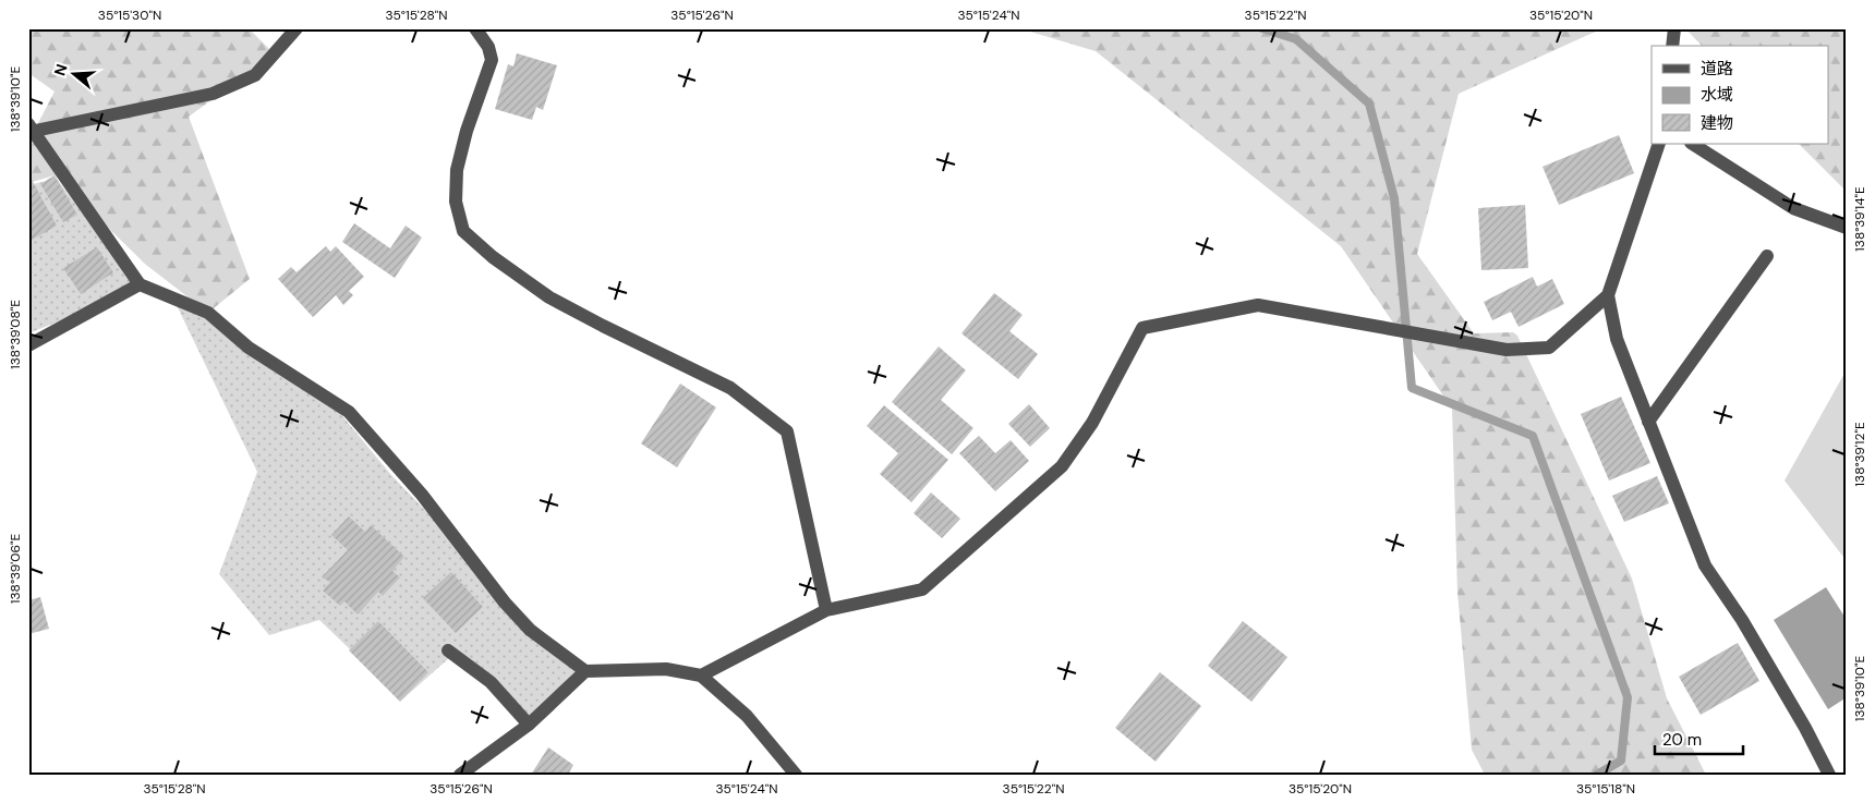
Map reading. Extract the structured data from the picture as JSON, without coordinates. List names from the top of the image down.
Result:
{
  "legend": ["道路", "水域", "建物"],
  "scale_bar": "20 m",
  "north": "left",
  "coordinates": [
    "35°15'30\"N",
    "35°15'28\"N",
    "35°15'26\"N",
    "35°15'24\"N",
    "35°15'22\"N",
    "35°15'20\"N",
    "138°39'10\"E",
    "138°39'14\"E",
    "138°39'08\"E",
    "138°39'12\"E",
    "138°39'06\"E",
    "35°15'18\"N"
  ]
}
